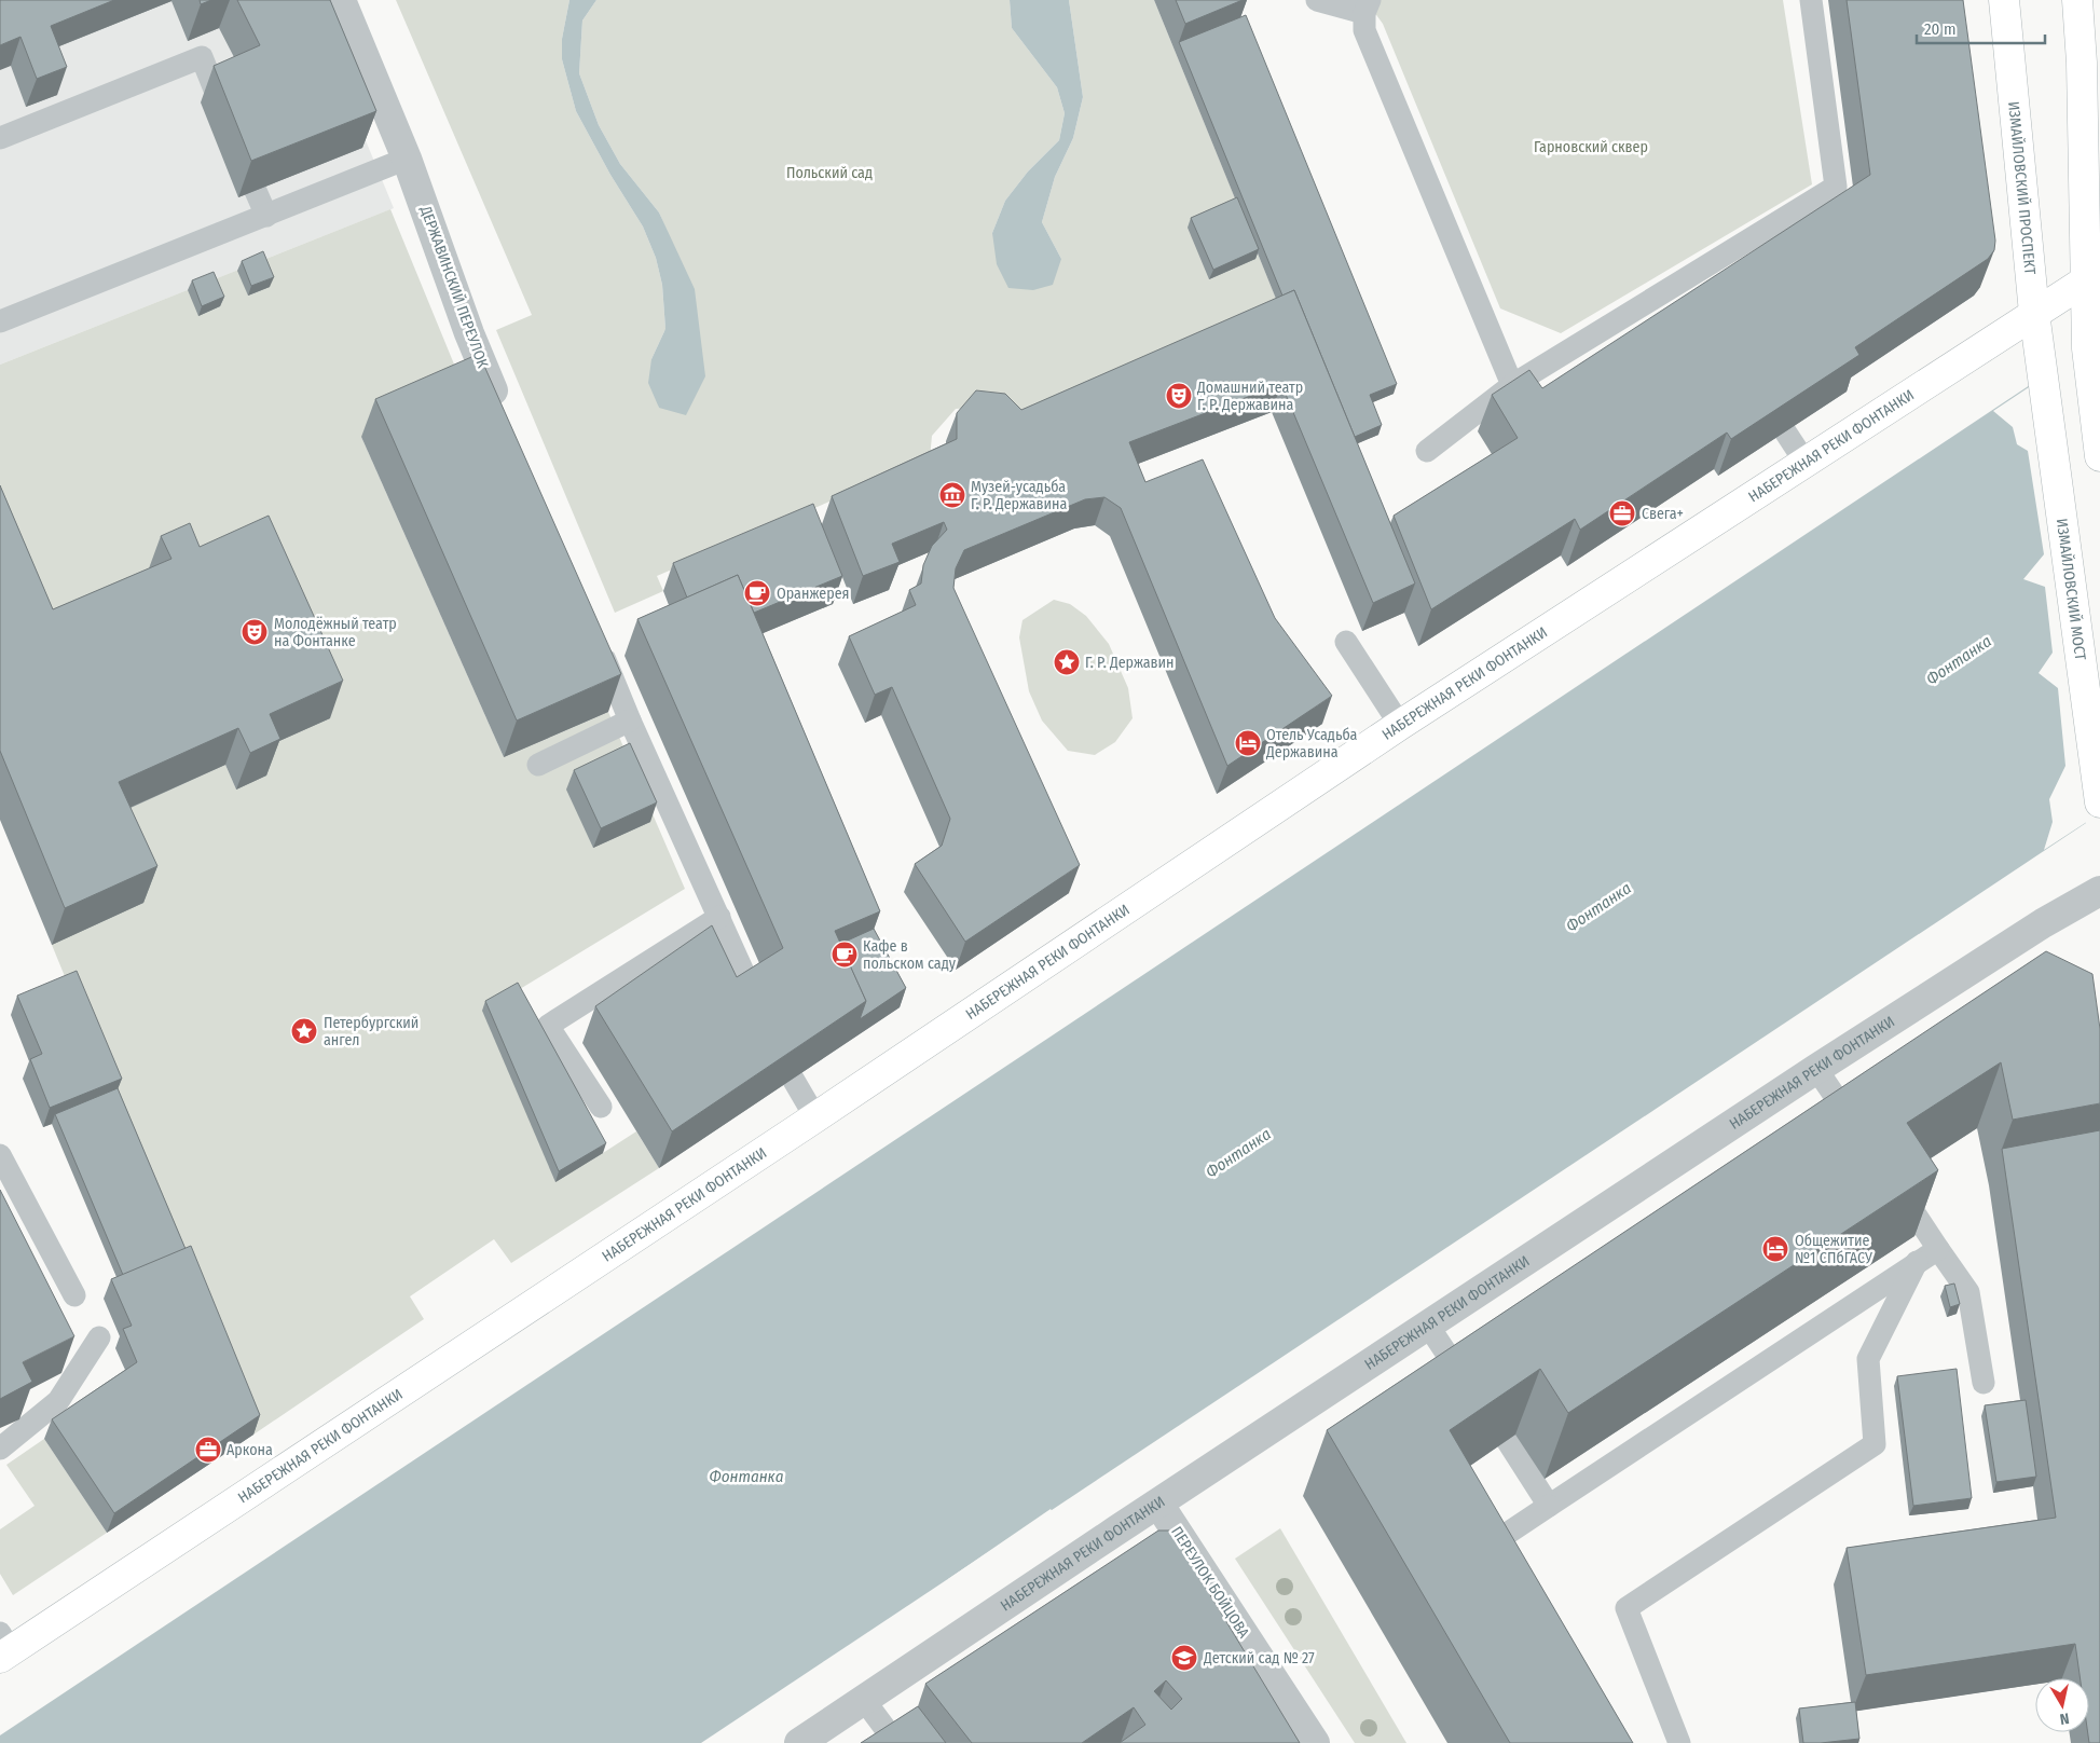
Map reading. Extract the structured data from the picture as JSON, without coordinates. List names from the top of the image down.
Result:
{
  "streets": {
    "main road": ["ИЗМАЙЛОВСКИЙ ПРОСПЕКТ", "НАБЕРЕЖНАЯ РЕКИ ФОНТАНКИ", "ИЗМАЙЛОВСКИЙ МОСТ"],
    "street": ["ДЕРЖАВИНСКИЙ ПЕРЕУЛОК", "ПЕРЕУЛОК БОЙЦОВА"]
  },
  "crossings": [
    ["ИЗМАЙЛОВСКИЙ ПРОСПЕКТ", "НАБЕРЕЖНАЯ РЕКИ ФОНТАНКИ"],
    ["ИЗМАЙЛОВСКИЙ ПРОСПЕКТ", "ИЗМАЙЛОВСКИЙ МОСТ"],
    ["НАБЕРЕЖНАЯ РЕКИ ФОНТАНКИ", "ПЕРЕУЛОК БОЙЦОВА"]
  ],
  "water": ["Фонтанка"],
  "parks": ["Гарновский сквер", "Польский сад"],
  "places": {
    "theatre": ["Домашний театр Г. Р. Державина", "Молодёжный театр на Фонтанке"],
    "museum": ["Музей-усадьба Г. Р. Державина"],
    "office": ["Свега+", "Аркона"],
    "cafe": ["Оранжерея", "Кафе в польском саду"],
    "place": ["Г. Р. Державин", "Петербургский ангел"],
    "hotel": ["Отель Усадьба Державина", "Общежитие №1 СПбГАСУ"],
    "school or university": ["Детский сад № 27"]
  },
  "scale_bar": "20 m",
  "north": "bottom"
}
